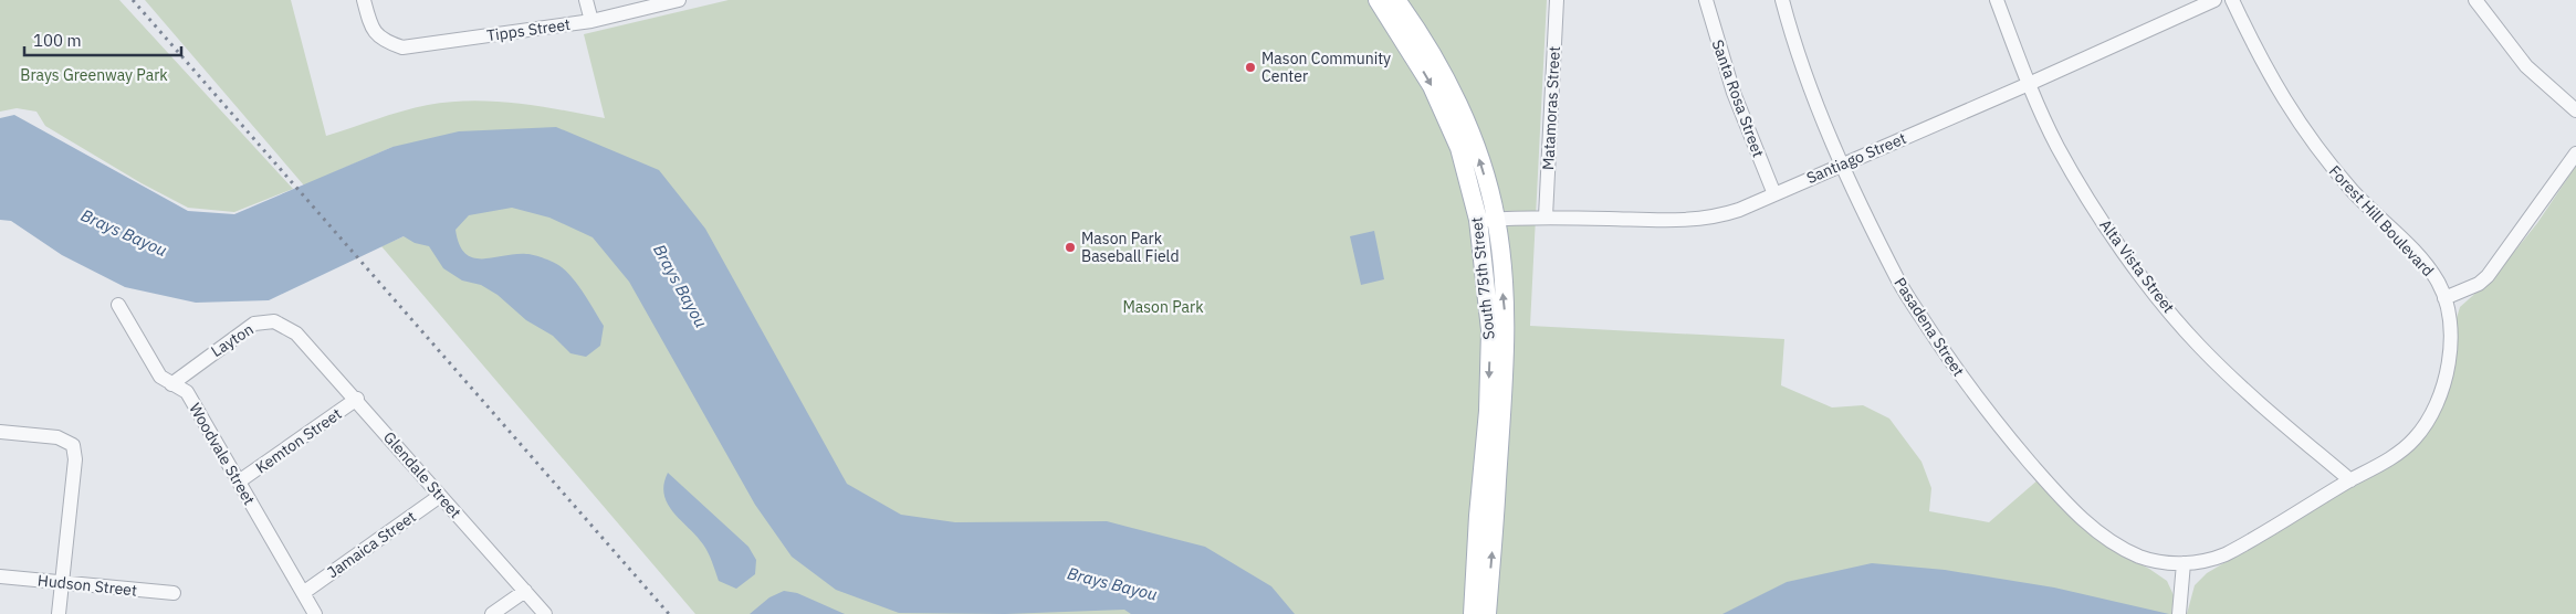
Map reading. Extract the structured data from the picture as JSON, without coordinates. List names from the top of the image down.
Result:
{
  "streets": {
    "main road": ["South 75th Street"],
    "street": [
      "Tipps Street",
      "Santa Rosa Street",
      "Matamoras Street",
      "Santiago Street",
      "Forest Hill Boulevard",
      "Alta Vista Street",
      "Pasadena Street",
      "Layton",
      "Kemton Street",
      "Woodvale Street",
      "Glendale Street",
      "Jamaica Street",
      "Hudson Street"
    ]
  },
  "crossings": [
    ["Santa Rosa Street", "Santiago Street"],
    ["Matamoras Street", "Santiago Street"],
    ["Santiago Street", "Alta Vista Street"],
    ["Santiago Street", "South 75th Street"],
    ["Santiago Street", "Pasadena Street"],
    ["Forest Hill Boulevard", "Alta Vista Street"],
    ["Forest Hill Boulevard", "Pasadena Street"],
    ["Layton", "Woodvale Street"],
    ["Layton", "Glendale Street"],
    ["Kemton Street", "Woodvale Street"],
    ["Kemton Street", "Glendale Street"],
    ["Woodvale Street", "Jamaica Street"],
    ["Glendale Street", "Jamaica Street"]
  ],
  "water": ["Brays Bayou"],
  "parks": ["Brays Greenway Park", "Mason Park"],
  "places": ["Mason Community Center", "Mason Park Baseball Field"],
  "scale_bar": "100 m"
}
